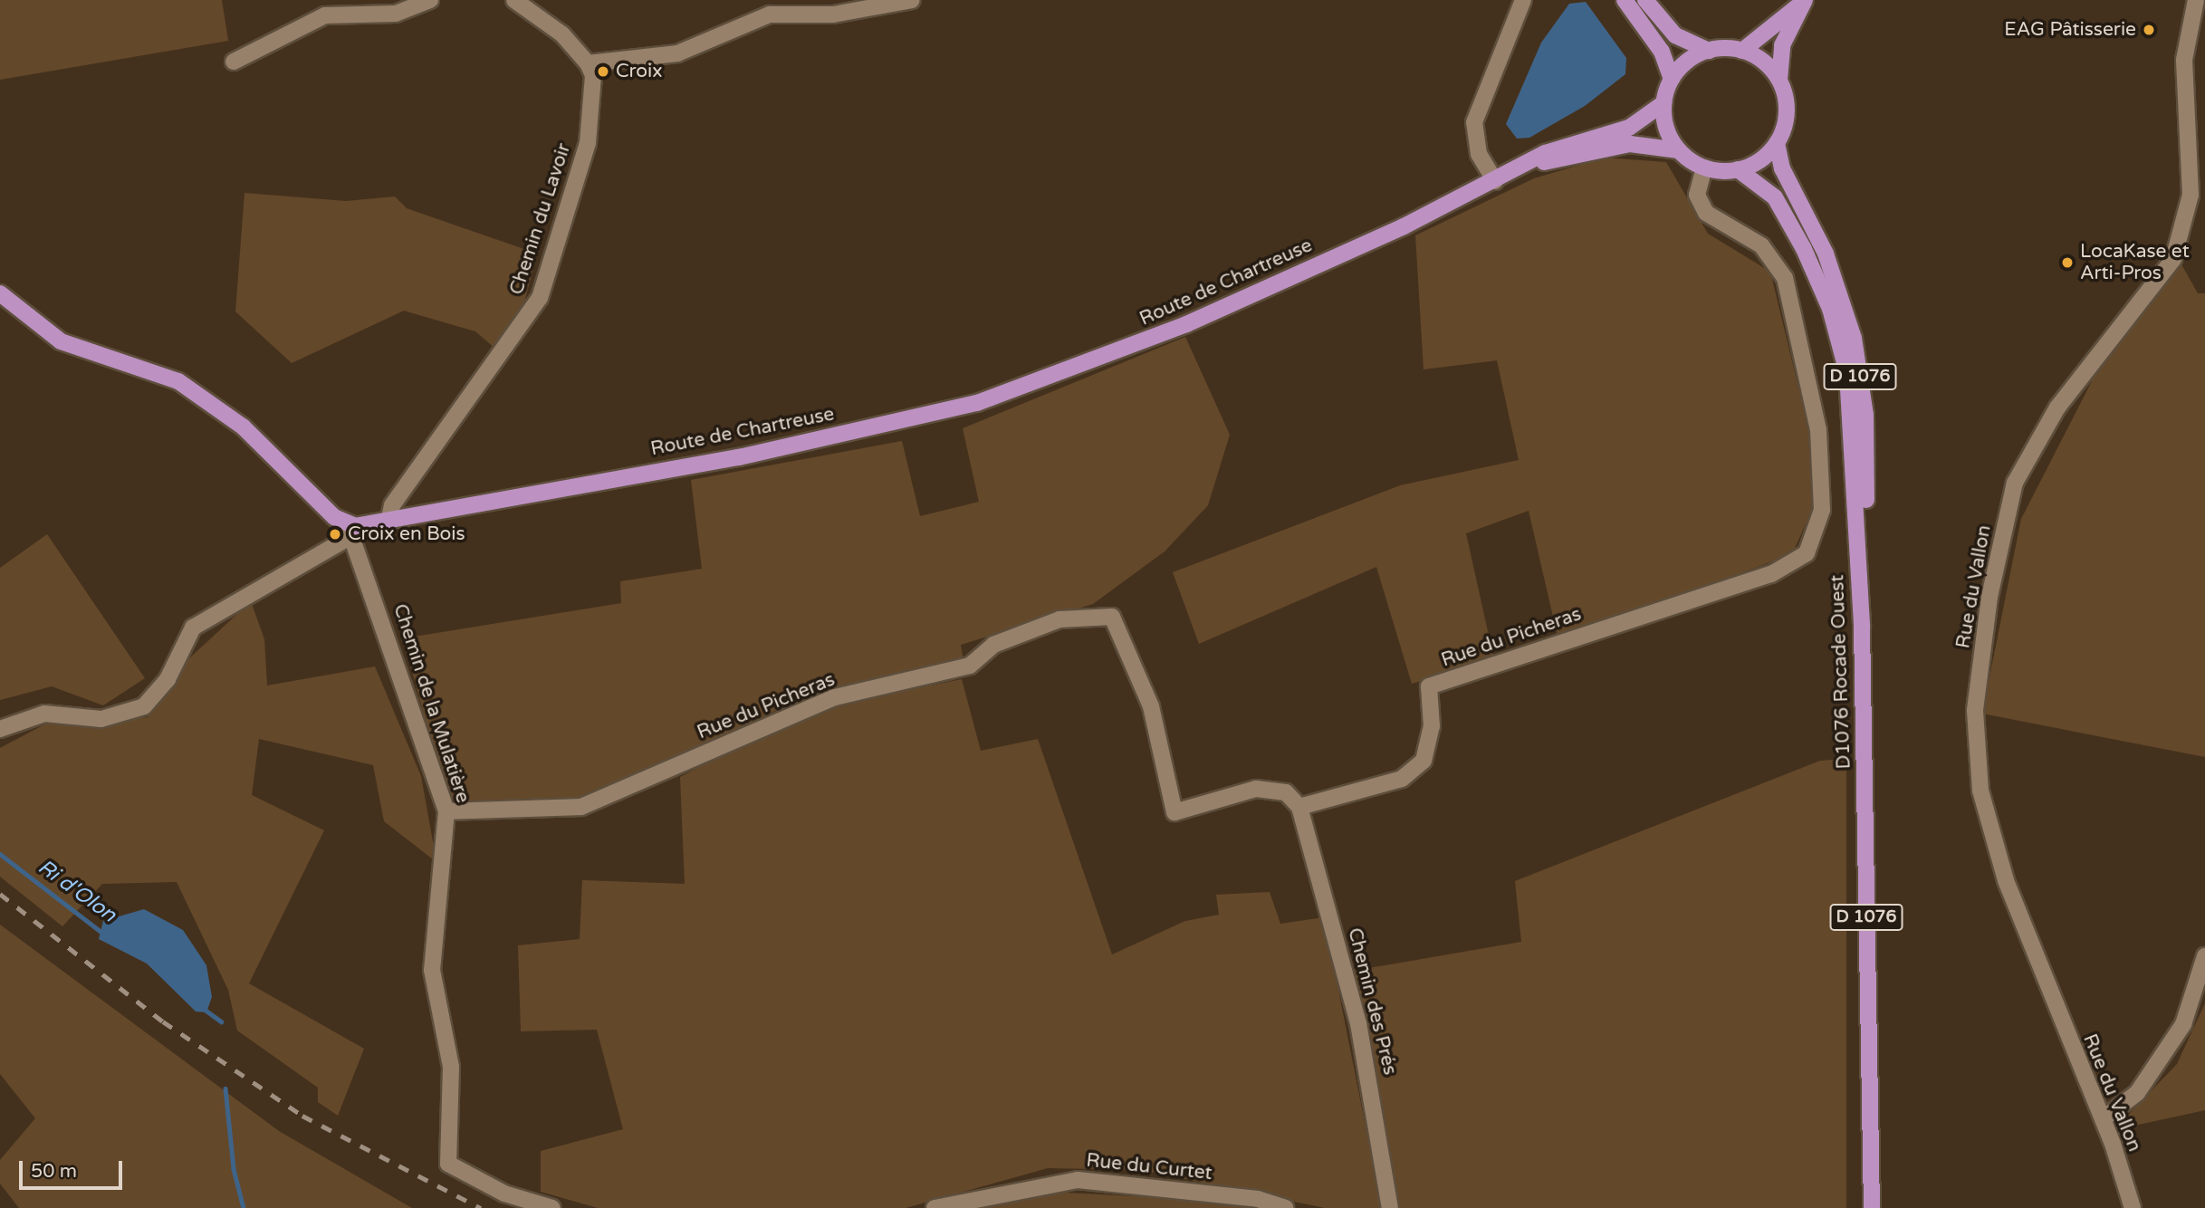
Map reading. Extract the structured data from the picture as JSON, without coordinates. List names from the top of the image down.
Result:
{
  "streets": {
    "main road": ["Route de Chartreuse", "D 1076", "D1076 Rocade Ouest"],
    "street": [
      "Chemin du Lavoir",
      "Rue du Vallon",
      "Rue du Picheras",
      "Chemin de la Mulatière",
      "Chemin des Prés",
      "Rue du Curtet"
    ]
  },
  "crossings": [
    ["Chemin du Lavoir", "Route de Chartreuse"],
    ["Route de Chartreuse", "D 1076"],
    ["Route de Chartreuse", "Rue du Picheras"],
    ["Route de Chartreuse", "D1076 Rocade Ouest"],
    ["Route de Chartreuse", "Chemin de la Mulatière"],
    ["D 1076", "Rue du Picheras"],
    ["D 1076", "D1076 Rocade Ouest"],
    ["Rue du Picheras", "D1076 Rocade Ouest"],
    ["Rue du Picheras", "Chemin de la Mulatière"],
    ["Rue du Picheras", "Chemin des Prés"]
  ],
  "water": ["Ri d'Olon"],
  "places": [
    "EAG Pâtisserie",
    "Croix",
    "LocaKase et Arti-Pros",
    "Croix en Bois"
  ],
  "scale_bar": "50 m"
}
